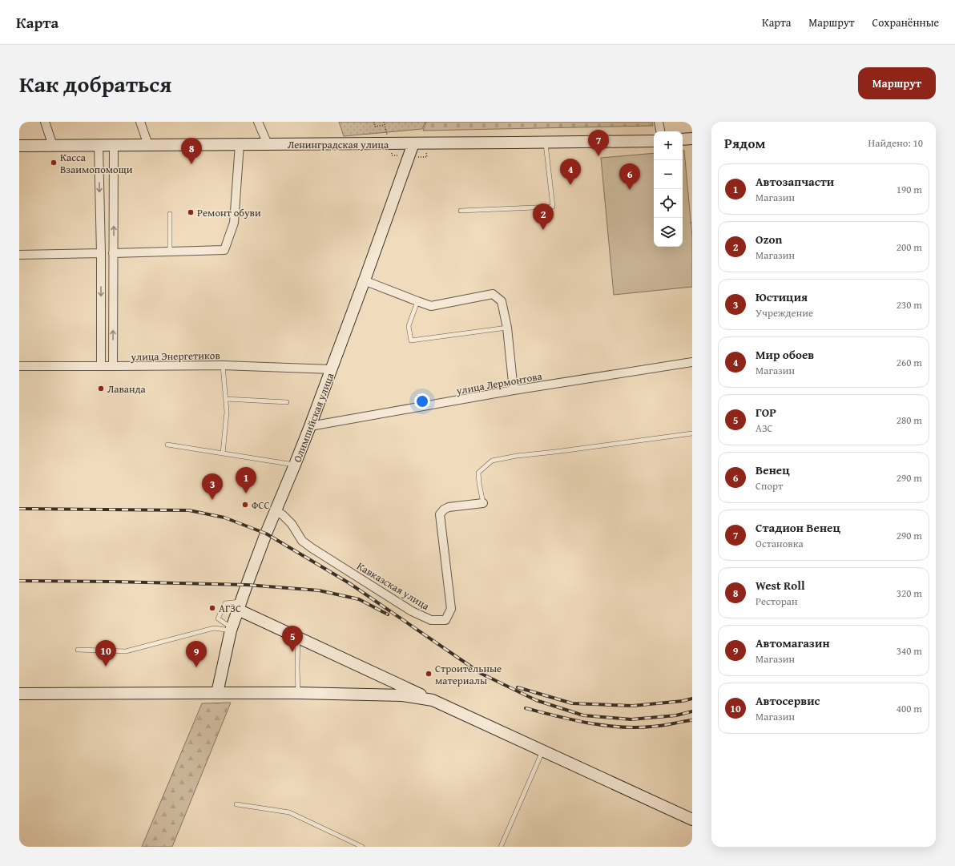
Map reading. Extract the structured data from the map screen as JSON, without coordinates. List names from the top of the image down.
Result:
{
  "streets": {
    "street": [
      "Ленинградская улица",
      "улица Энергетиков",
      "улица Лермонтова",
      "Олимпийская улица",
      "Кавказская улица"
    ]
  },
  "crossings": [
    ["Ленинградская улица", "Олимпийская улица"],
    ["улица Энергетиков", "Олимпийская улица"],
    ["улица Лермонтова", "Олимпийская улица"],
    ["Олимпийская улица", "Кавказская улица"]
  ],
  "places": [
    "Касса Взаимопомощи",
    "Ремонт обуви",
    "Лаванда",
    "ФСС",
    "АГЗС",
    "Строительные материалы"
  ],
  "page": {
    "header": "Карта",
    "nav": ["Карта", "Маршрут", "Сохранённые"],
    "title": "Как добраться",
    "buttons": "Маршрут",
    "heading": ["Рядом", "Найдено: 10"],
    "pins": [
      "7",
      "8",
      "4",
      "6",
      "2",
      "1",
      "3",
      "5",
      "10",
      "9"
    ],
    "map_buttons": ["+", "−"],
    "list": [
      {
        "mark": "1",
        "name": "Автозапчасти",
        "note": "Магазин",
        "value": "190 m"
      },
      {
        "mark": "2",
        "name": "Ozon",
        "note": "Магазин",
        "value": "200 m"
      },
      {
        "mark": "3",
        "name": "Юстиция",
        "note": "Учреждение",
        "value": "230 m"
      },
      {
        "mark": "4",
        "name": "Мир обоев",
        "note": "Магазин",
        "value": "260 m"
      },
      {
        "mark": "5",
        "name": "ГОР",
        "note": "АЗС",
        "value": "280 m"
      },
      {
        "mark": "6",
        "name": "Венец",
        "note": "Спорт",
        "value": "290 m"
      },
      {
        "mark": "7",
        "name": "Стадион Венец",
        "note": "Остановка",
        "value": "290 m"
      },
      {
        "mark": "8",
        "name": "West Roll",
        "note": "Ресторан",
        "value": "320 m"
      },
      {
        "mark": "9",
        "name": "Автомагазин",
        "note": "Магазин",
        "value": "340 m"
      },
      {
        "mark": "10",
        "name": "Автосервис",
        "note": "Магазин",
        "value": "400 m"
      }
    ]
  }
}
